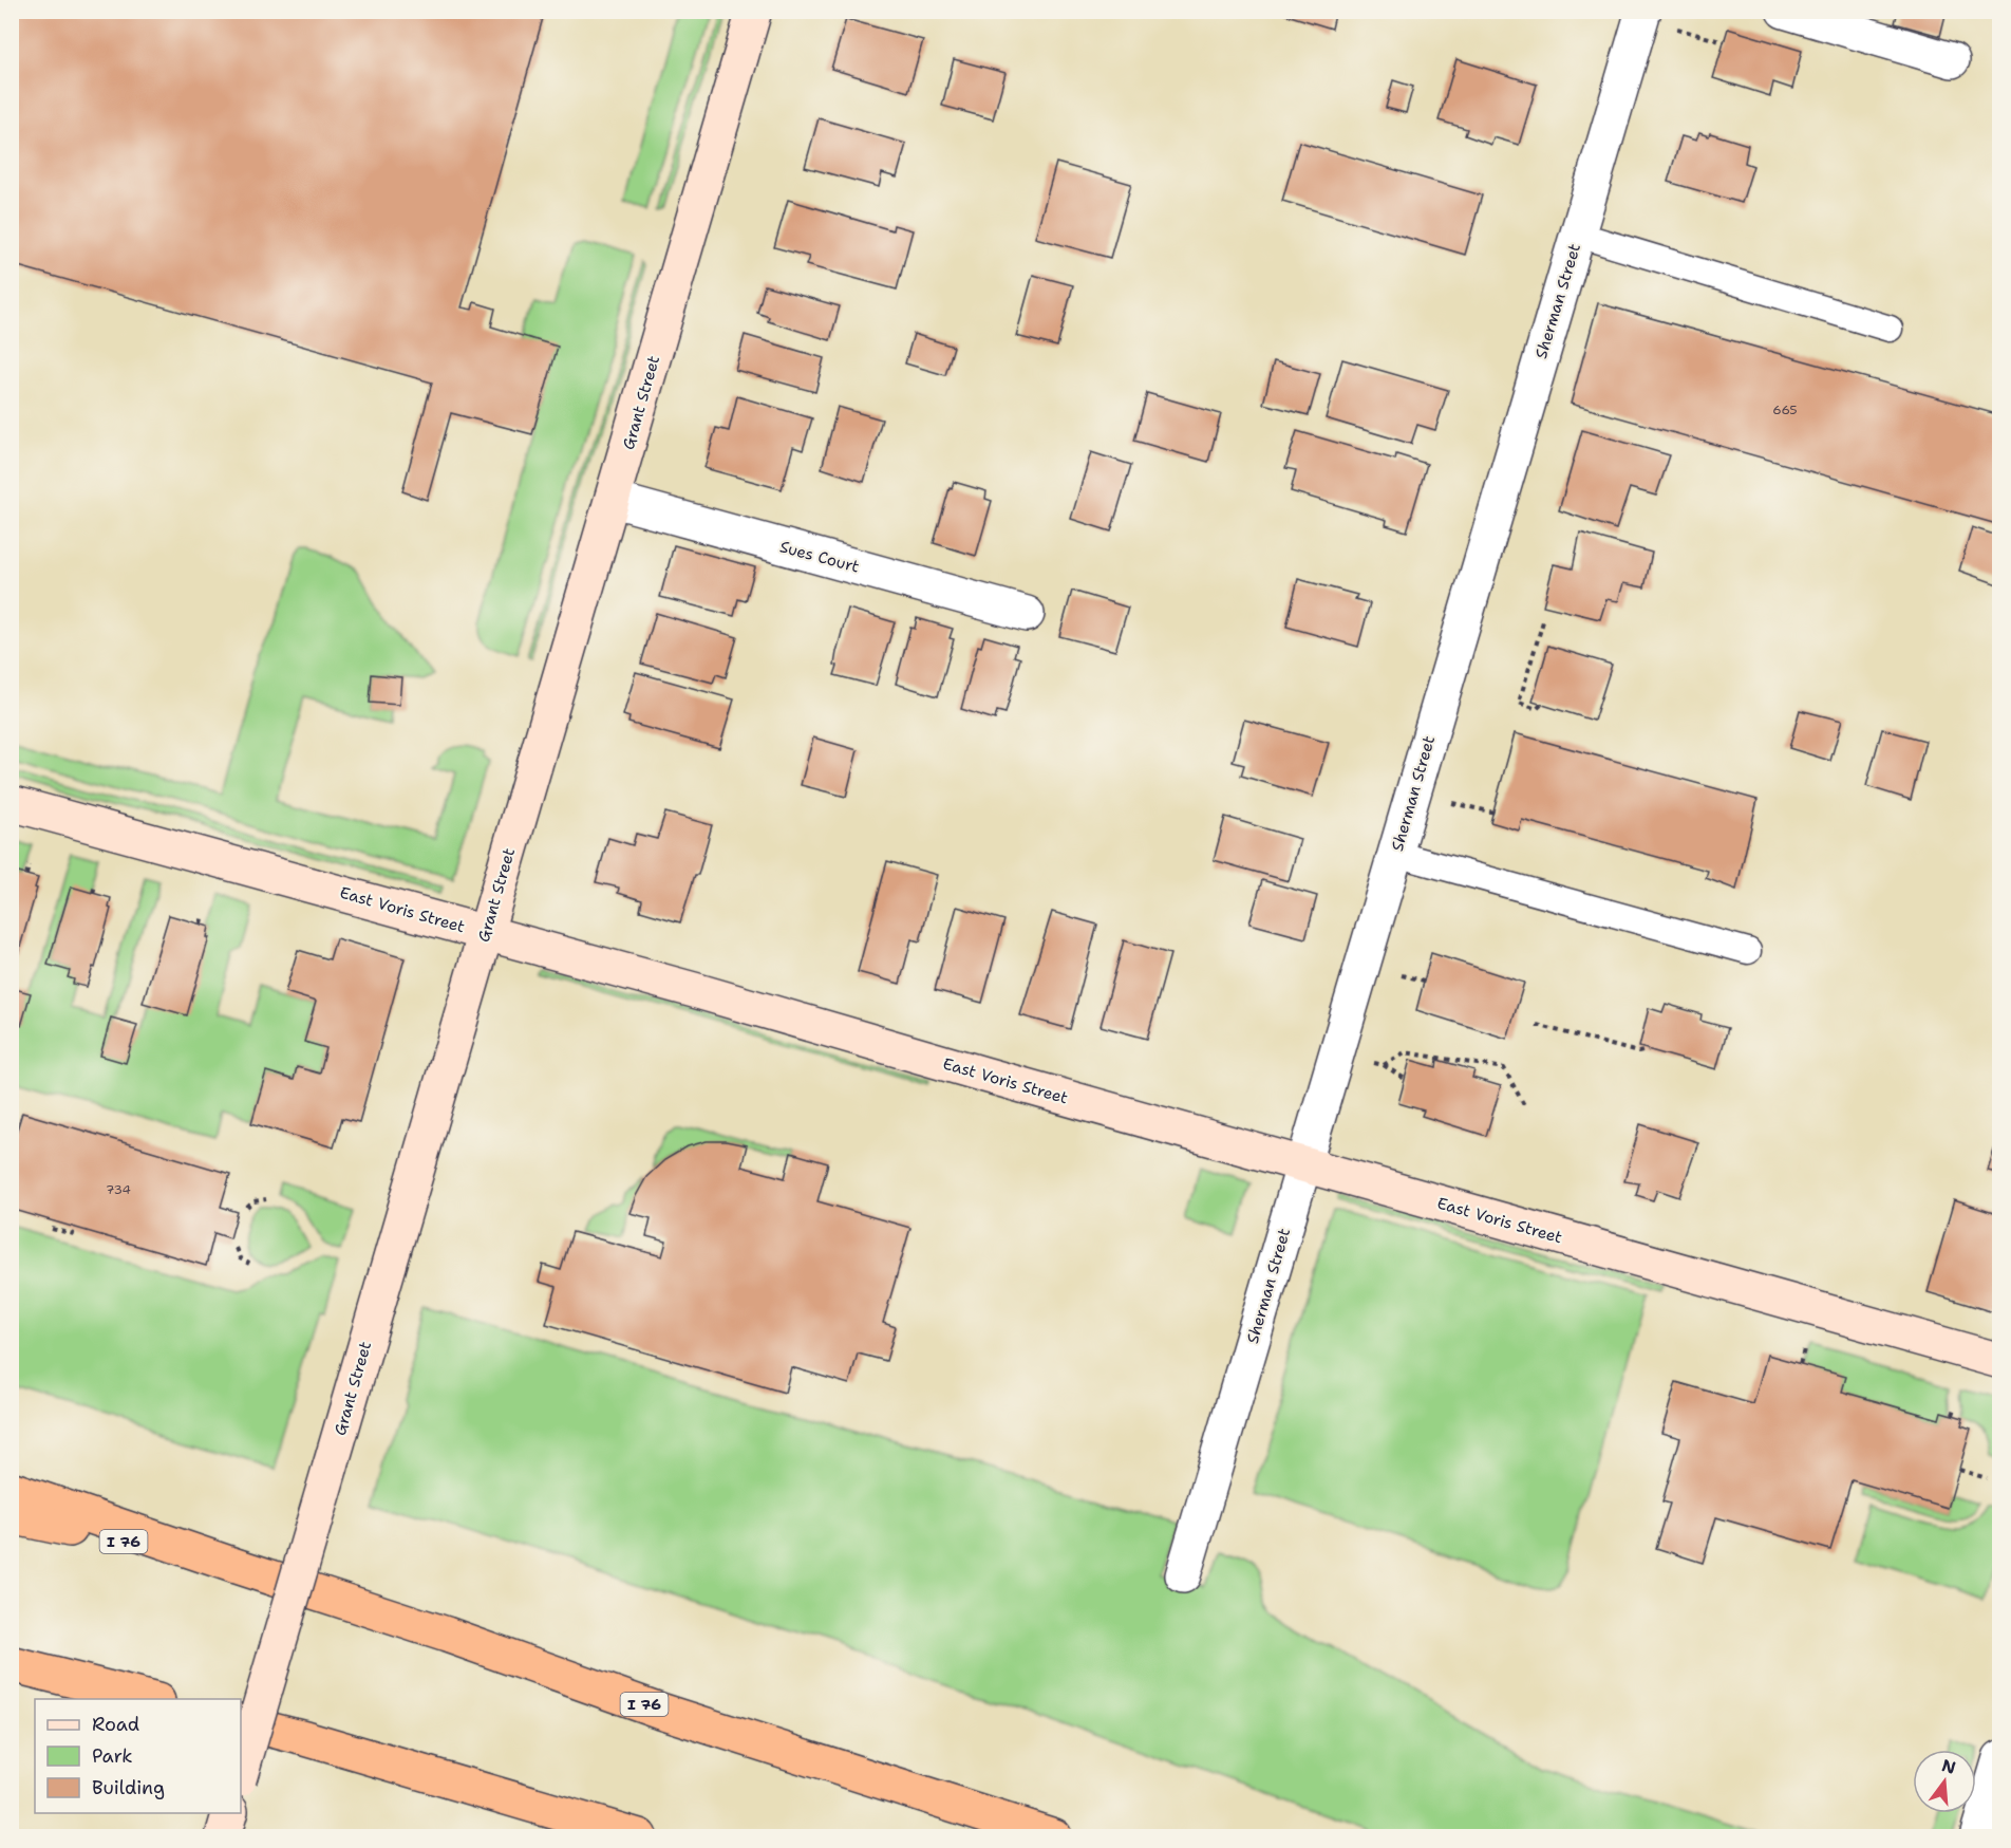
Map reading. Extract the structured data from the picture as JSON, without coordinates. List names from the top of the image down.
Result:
{
  "streets": {
    "highway": ["I 76"],
    "street": [
      "Sherman Street",
      "Grant Street",
      "Sues Court",
      "East Voris Street"
    ]
  },
  "crossings": [
    ["Sherman Street", "East Voris Street"],
    ["Grant Street", "Sues Court"],
    ["Grant Street", "East Voris Street"]
  ],
  "house_numbers": ["665", "734"],
  "legend": ["Road", "Park", "Building"],
  "north": "top"
}
